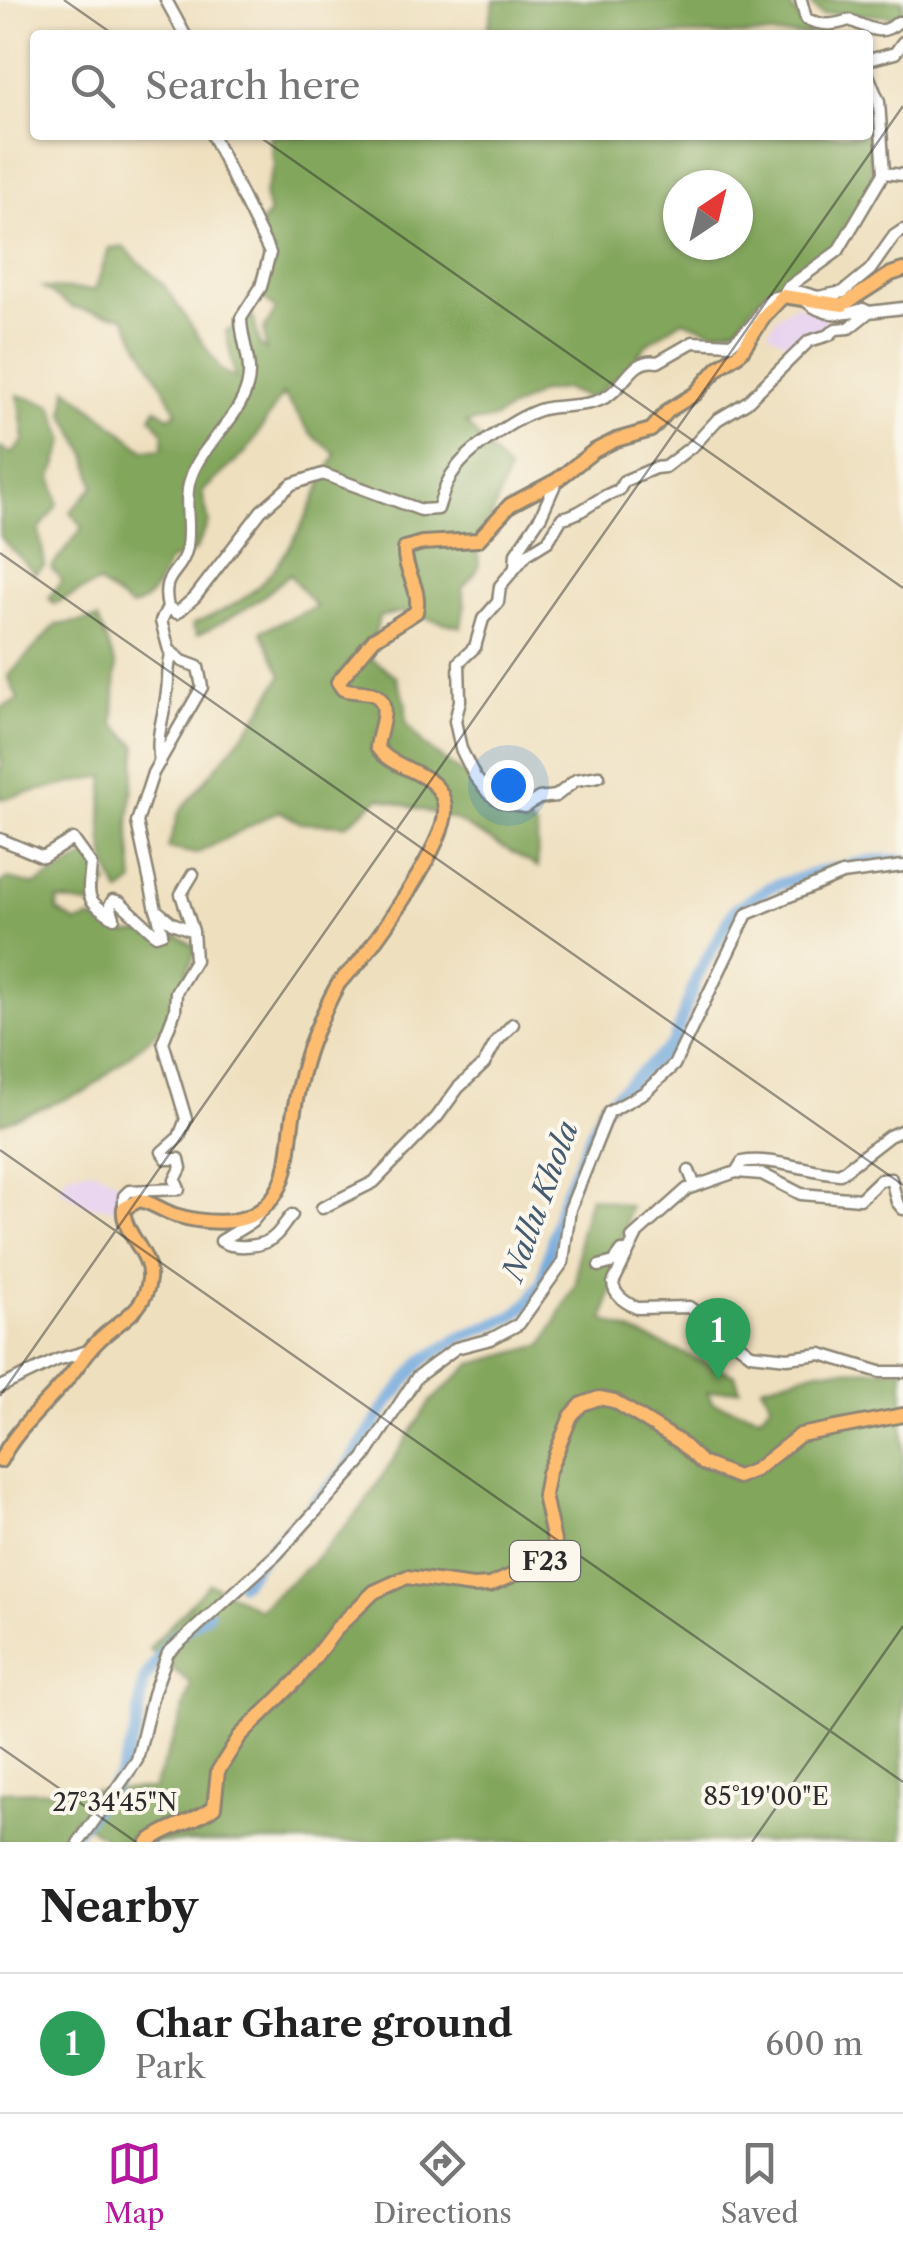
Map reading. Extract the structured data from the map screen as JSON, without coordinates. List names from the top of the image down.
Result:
{
  "streets": {
    "main road": ["F23"]
  },
  "water": ["Nallu Khola"],
  "north": "top right",
  "page": {
    "search": "Search here",
    "pins": "1",
    "heading": "Nearby",
    "list": [
      {
        "mark": "1",
        "name": "Char Ghare ground",
        "note": "Park",
        "value": "600 m"
      }
    ],
    "nav": ["Map", "Directions", "Saved"]
  },
  "coordinates": ["85°19'00\"E", "27°34'45\"N"]
}
